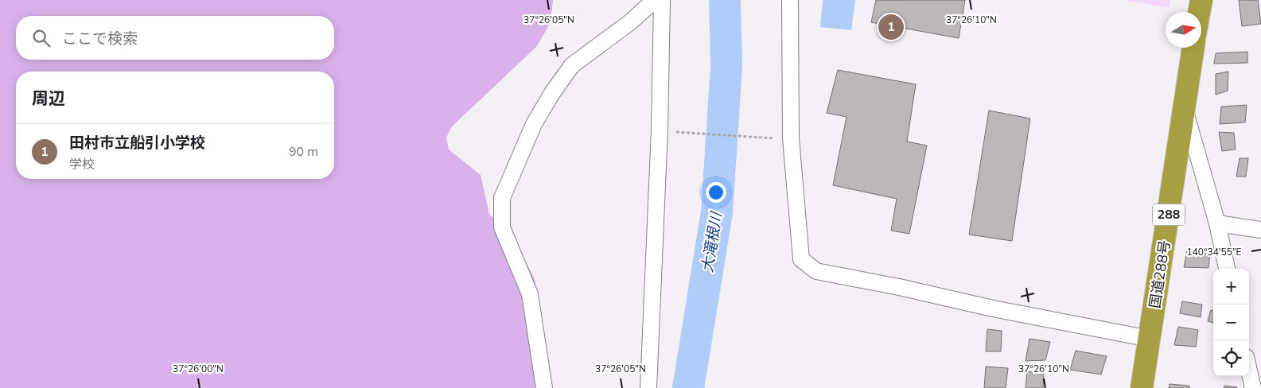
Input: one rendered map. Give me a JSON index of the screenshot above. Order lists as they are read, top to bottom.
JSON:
{
  "streets": {
    "highway": ["288", "国道288号"]
  },
  "water": ["大滝根川"],
  "north": "right",
  "page": {
    "pins": "1",
    "search": "ここで検索",
    "heading": "周辺",
    "list": [
      {
        "mark": "1",
        "name": "田村市立船引小学校",
        "note": "学校",
        "value": "90 m"
      }
    ],
    "map_buttons": ["+", "−"]
  },
  "coordinates": [
    "37°26'05\"N",
    "37°26'10\"N",
    "140°34'55\"E",
    "37°26'00\"N"
  ]
}
